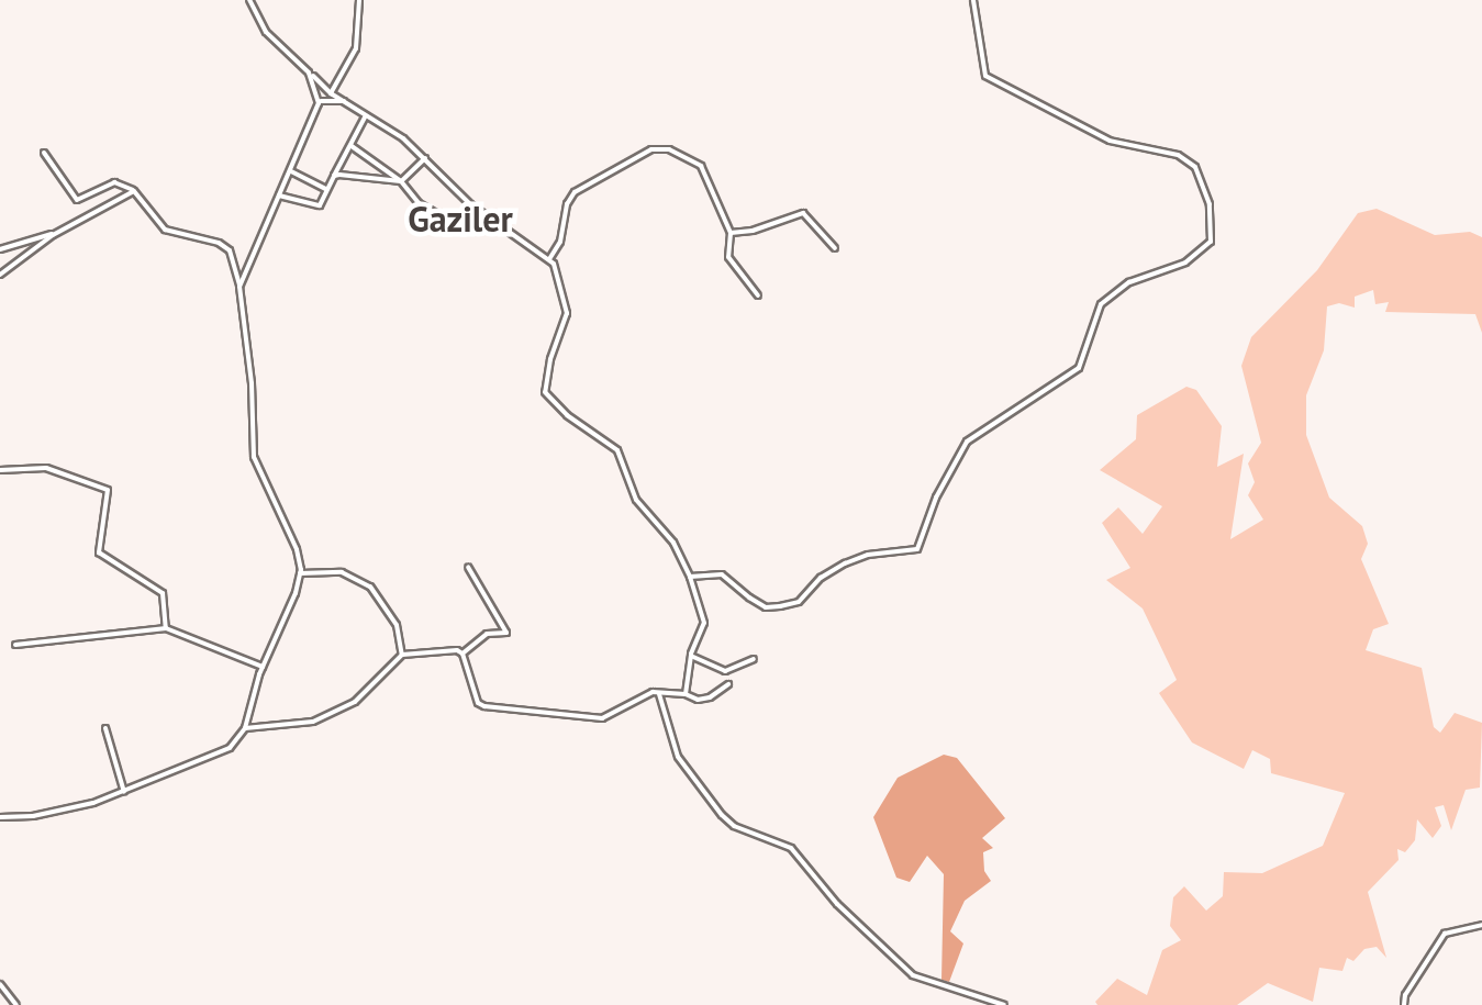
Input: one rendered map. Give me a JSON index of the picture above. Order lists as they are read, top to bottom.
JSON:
{
  "districts": ["Gaziler"]
}
